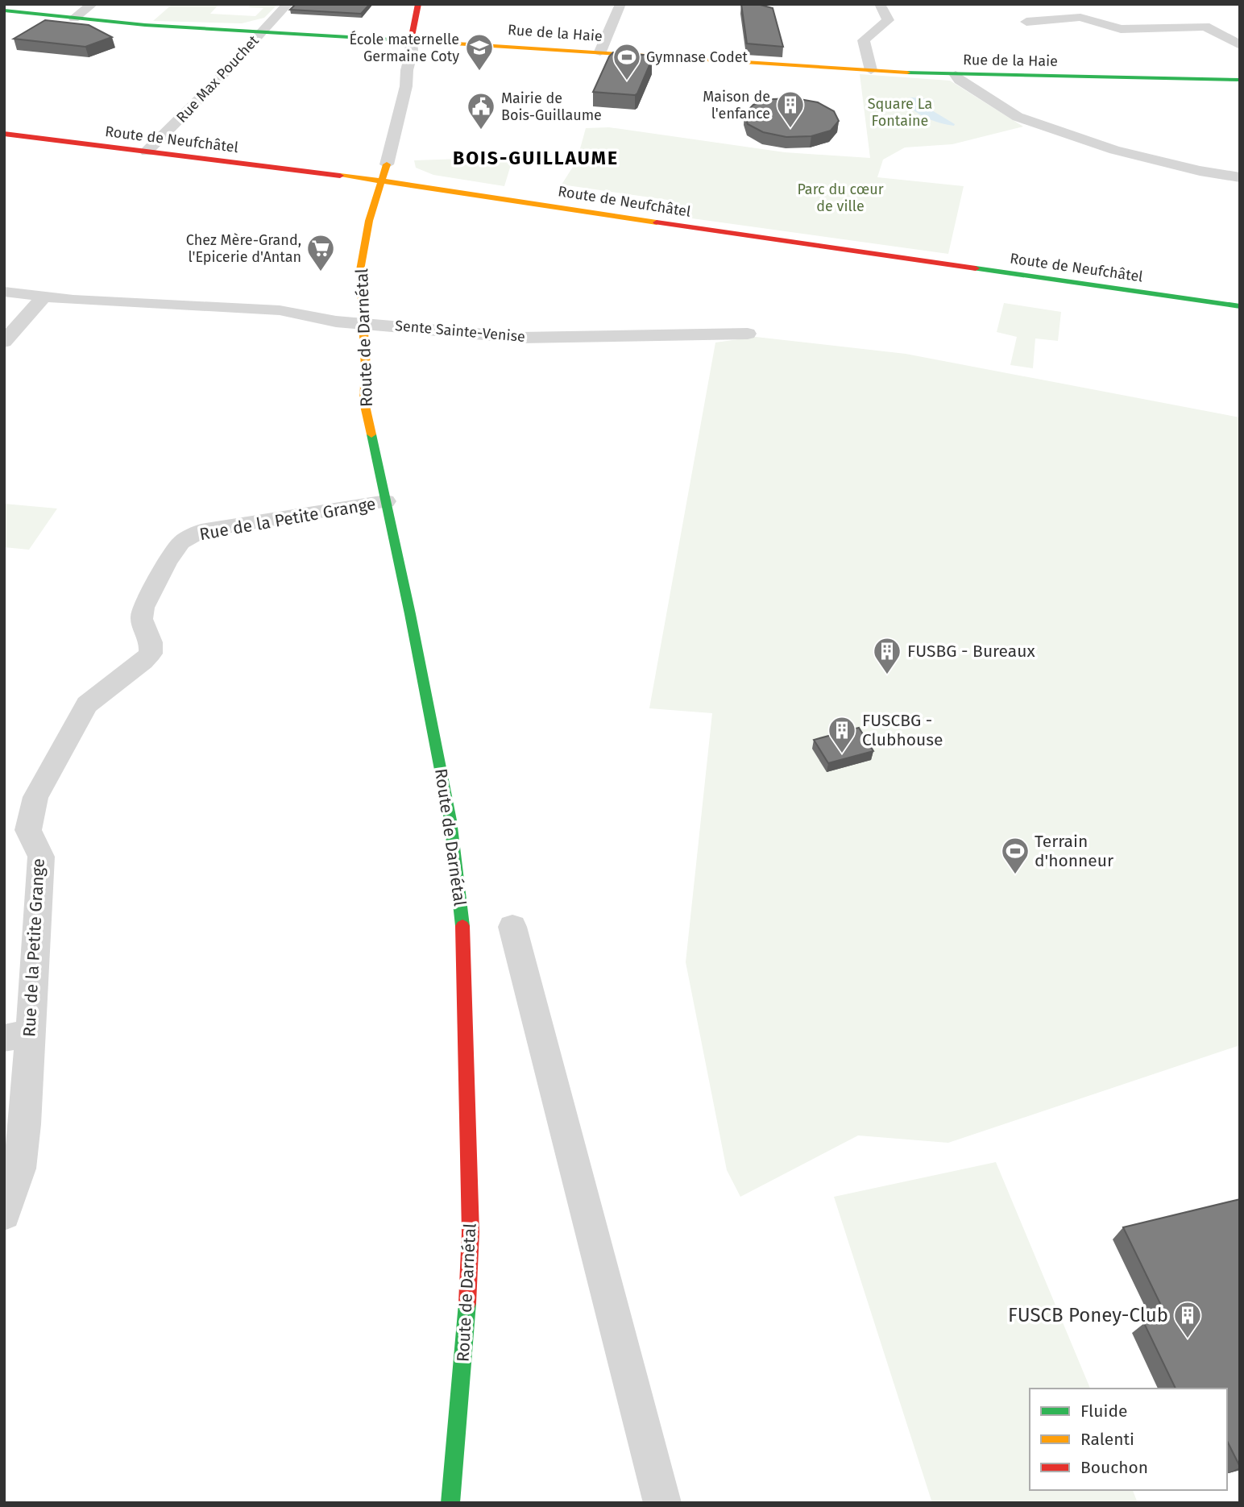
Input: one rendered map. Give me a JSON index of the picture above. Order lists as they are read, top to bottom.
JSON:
{
  "streets": {
    "main road": ["Rue de la Haie", "Route de Neufchâtel", "Route de Darnétal"],
    "street": ["Rue Max Pouchet", "Sente Sainte-Venise", "Rue de la Petite Grange"]
  },
  "crossings": [
    ["Rue de la Haie", "Rue Max Pouchet"],
    ["Rue Max Pouchet", "Route de Neufchâtel"],
    ["Route de Neufchâtel", "Route de Darnétal"],
    ["Sente Sainte-Venise", "Route de Darnétal"],
    ["Route de Darnétal", "Rue de la Petite Grange"]
  ],
  "districts": ["BOIS-GUILLAUME"],
  "parks": ["Square La Fontaine", "Parc du cœur de ville"],
  "places": {
    "school or university": ["École maternelle Germaine Coty"],
    "sports": ["Gymnase Codet", "Terrain d'honneur"],
    "building": [
      "Maison de l'enfance",
      "FUSBG - Bureaux",
      "FUSCBG - Clubhouse",
      "FUSCB Poney-Club"
    ],
    "public building": ["Mairie de Bois-Guillaume"],
    "supermarket": ["Chez Mère-Grand, l'Epicerie d'Antan"]
  },
  "legend": ["Fluide", "Ralenti", "Bouchon"]
}
